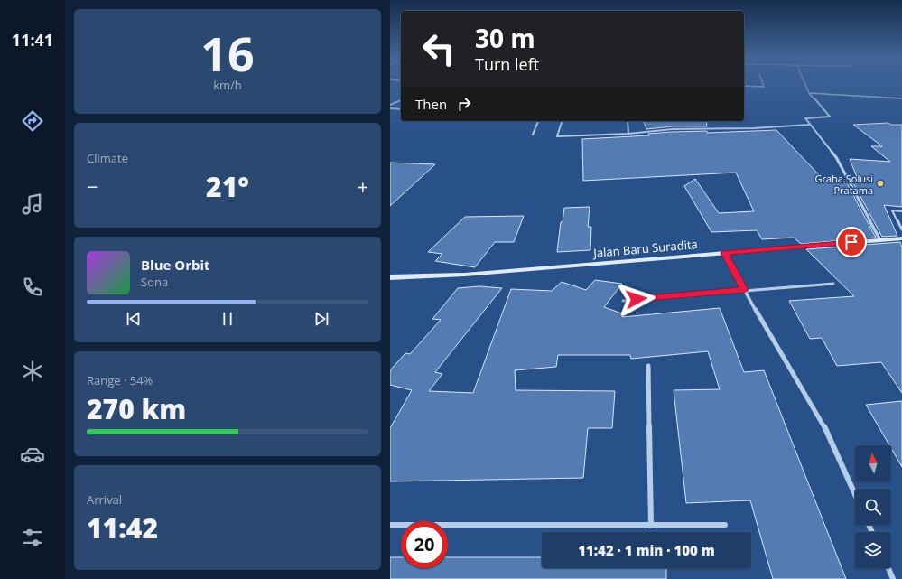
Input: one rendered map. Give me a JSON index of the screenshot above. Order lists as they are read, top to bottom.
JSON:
{
  "streets": {
    "main road": ["Jalan Baru Suradita"]
  },
  "places": ["Graha Solusi Pratama"],
  "north": "top",
  "page": {
    "tabs": "11:41",
    "tile": [
      ["16", "km/h"],
      "Climate",
      ["Range · 54%", "270 km"],
      ["Arrival", "11:42"]
    ],
    "turn": ["30 m", "Turn left"],
    "then": "Then",
    "heat": ["−", "21°", "+"],
    "song": ["Blue Orbit", "Sona"],
    "limit": "20",
    "trip": "11:42 · 1 min · 100 m"
  }
}
